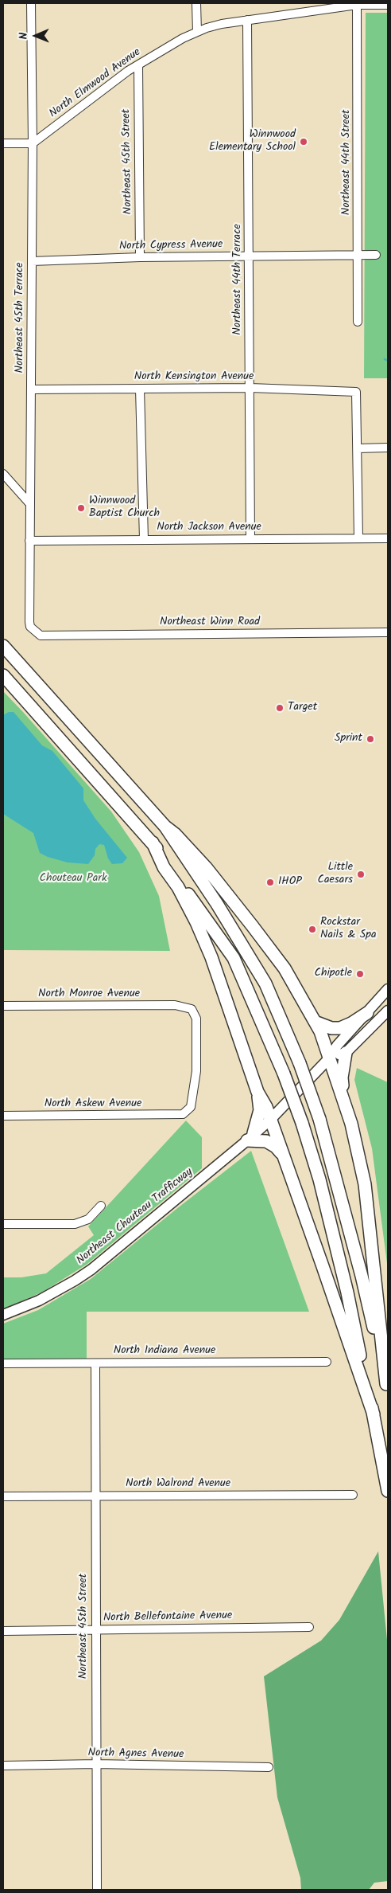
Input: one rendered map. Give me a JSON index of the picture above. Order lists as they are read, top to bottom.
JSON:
{
  "streets": {
    "main road": ["Northeast Chouteau Trafficway"],
    "street": [
      "North Elmwood Avenue",
      "Northeast 45th Street",
      "Northeast 44th Street",
      "North Cypress Avenue",
      "Northeast 44th Terrace",
      "Northeast 45th Terrace",
      "North Kensington Avenue",
      "North Jackson Avenue",
      "Northeast Winn Road",
      "North Monroe Avenue",
      "North Askew Avenue",
      "North Indiana Avenue",
      "North Walrond Avenue",
      "North Bellefontaine Avenue",
      "North Agnes Avenue"
    ]
  },
  "crossings": [
    ["North Elmwood Avenue", "Northeast 45th Street"],
    ["North Elmwood Avenue", "Northeast 44th Street"],
    ["North Elmwood Avenue", "Northeast 44th Terrace"],
    ["North Elmwood Avenue", "Northeast 45th Terrace"],
    ["Northeast 45th Street", "North Cypress Avenue"],
    ["Northeast 45th Street", "North Indiana Avenue"],
    ["Northeast 45th Street", "North Walrond Avenue"],
    ["Northeast 45th Street", "North Bellefontaine Avenue"],
    ["Northeast 45th Street", "North Agnes Avenue"],
    ["Northeast 44th Street", "North Cypress Avenue"],
    ["North Cypress Avenue", "Northeast 44th Terrace"],
    ["North Cypress Avenue", "Northeast 45th Terrace"],
    ["Northeast 44th Terrace", "North Kensington Avenue"],
    ["Northeast 44th Terrace", "North Jackson Avenue"],
    ["Northeast 45th Terrace", "North Kensington Avenue"],
    ["Northeast 45th Terrace", "North Jackson Avenue"],
    ["Northeast 45th Terrace", "Northeast Winn Road"],
    ["North Monroe Avenue", "North Askew Avenue"]
  ],
  "parks": ["Chouteau Park"],
  "places": [
    "Winnwood Elementary School",
    "Winnwood Baptist Church",
    "Target",
    "Sprint",
    "Little Caesars",
    "IHOP",
    "Rockstar Nails & Spa",
    "Chipotle"
  ],
  "north": "left"
}
